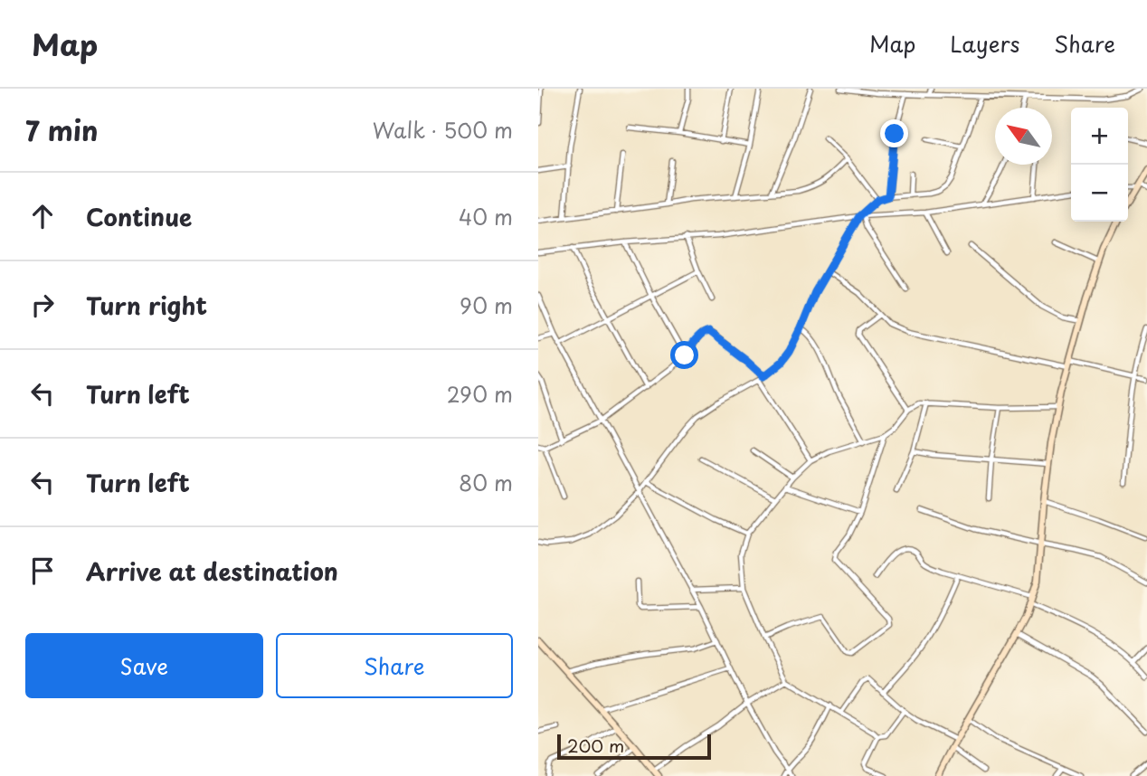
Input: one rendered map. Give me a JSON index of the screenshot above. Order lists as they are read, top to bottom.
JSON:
{
  "scale_bar": "200 m",
  "north": "top left",
  "page": {
    "header": "Map",
    "nav": ["Map", "Layers", "Share"],
    "heading": ["7 min", "Walk · 500 m"],
    "map_buttons": ["+", "−"],
    "list": [
      ["Continue", "40 m"],
      ["Turn right", "90 m"],
      ["Turn left", "290 m"],
      ["Turn left", "80 m"],
      "Arrive at destination"
    ],
    "buttons": ["Save", "Share"],
    "scale": "200 m"
  }
}
